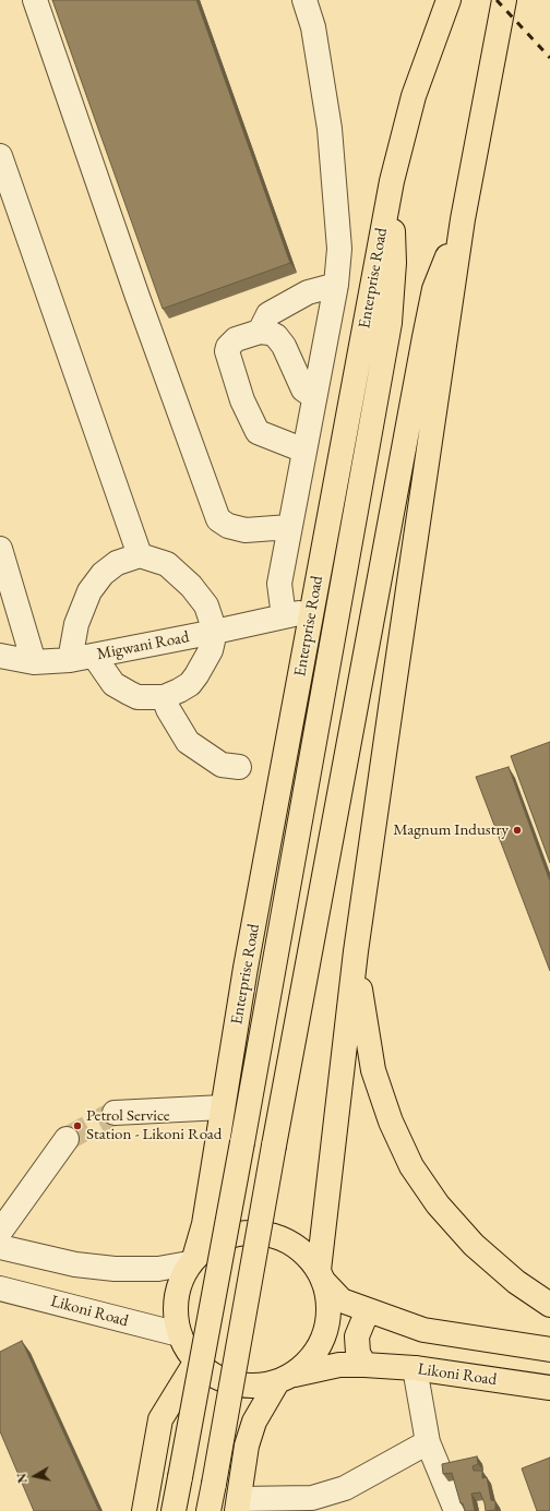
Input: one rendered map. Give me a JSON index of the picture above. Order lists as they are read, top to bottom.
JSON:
{
  "streets": {
    "main road": ["Enterprise Road", "Likoni Road"],
    "street": ["Migwani Road"]
  },
  "crossings": [
    ["Enterprise Road", "Migwani Road"],
    ["Enterprise Road", "Likoni Road"]
  ],
  "places": ["Magnum Industry", "Petrol Service Station - Likoni Road"],
  "north": "left"
}
